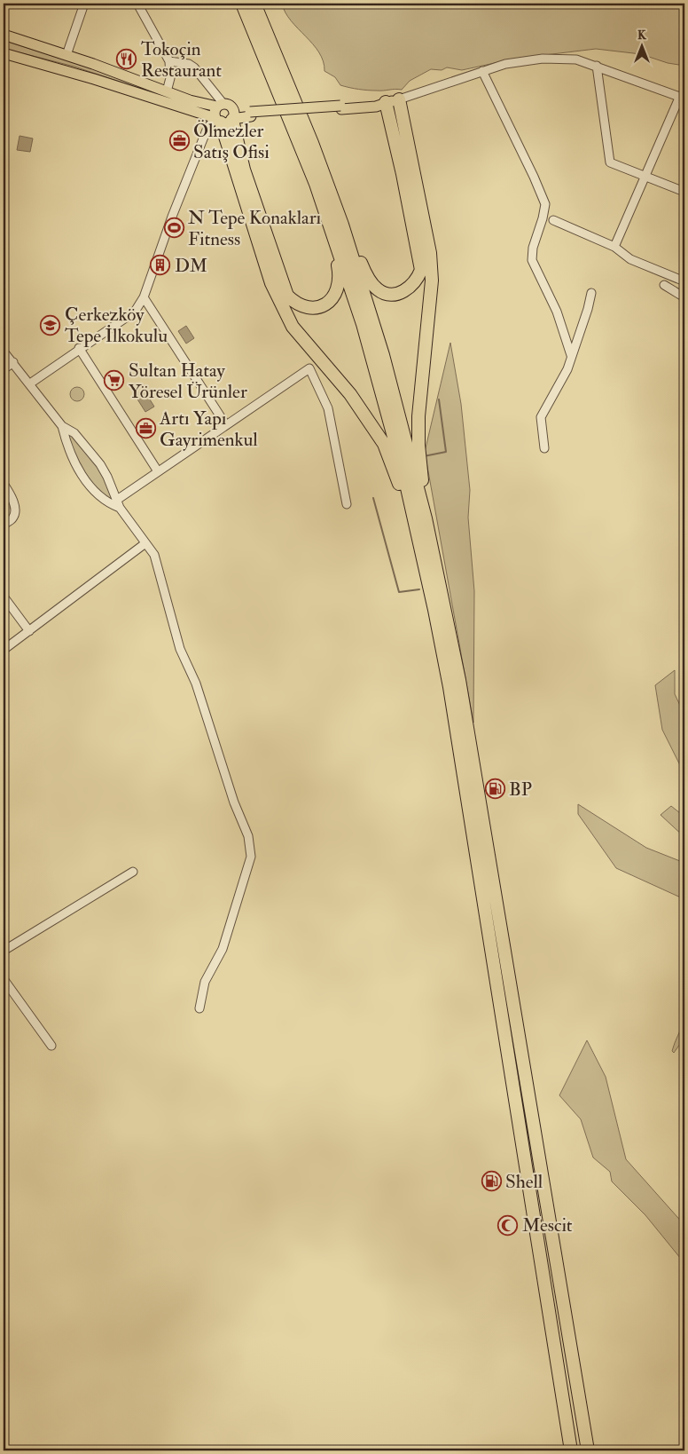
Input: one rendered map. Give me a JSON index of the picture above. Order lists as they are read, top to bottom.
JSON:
{
  "places": {
    "restaurant": ["Tokoçin Restaurant"],
    "office": ["Ölmezler Satış Ofisi", "Artı Yapı Gayrimenkul"],
    "sports": ["N Tepe Konakları Fitness"],
    "building": ["DM"],
    "school or university": ["Çerkezköy Tepe İlkokulu"],
    "supermarket": ["Sultan Hatay Yöresel Ürünler"],
    "fuel station": ["BP", "Shell"],
    "mosque": ["Mescit"]
  },
  "north": "top"
}
